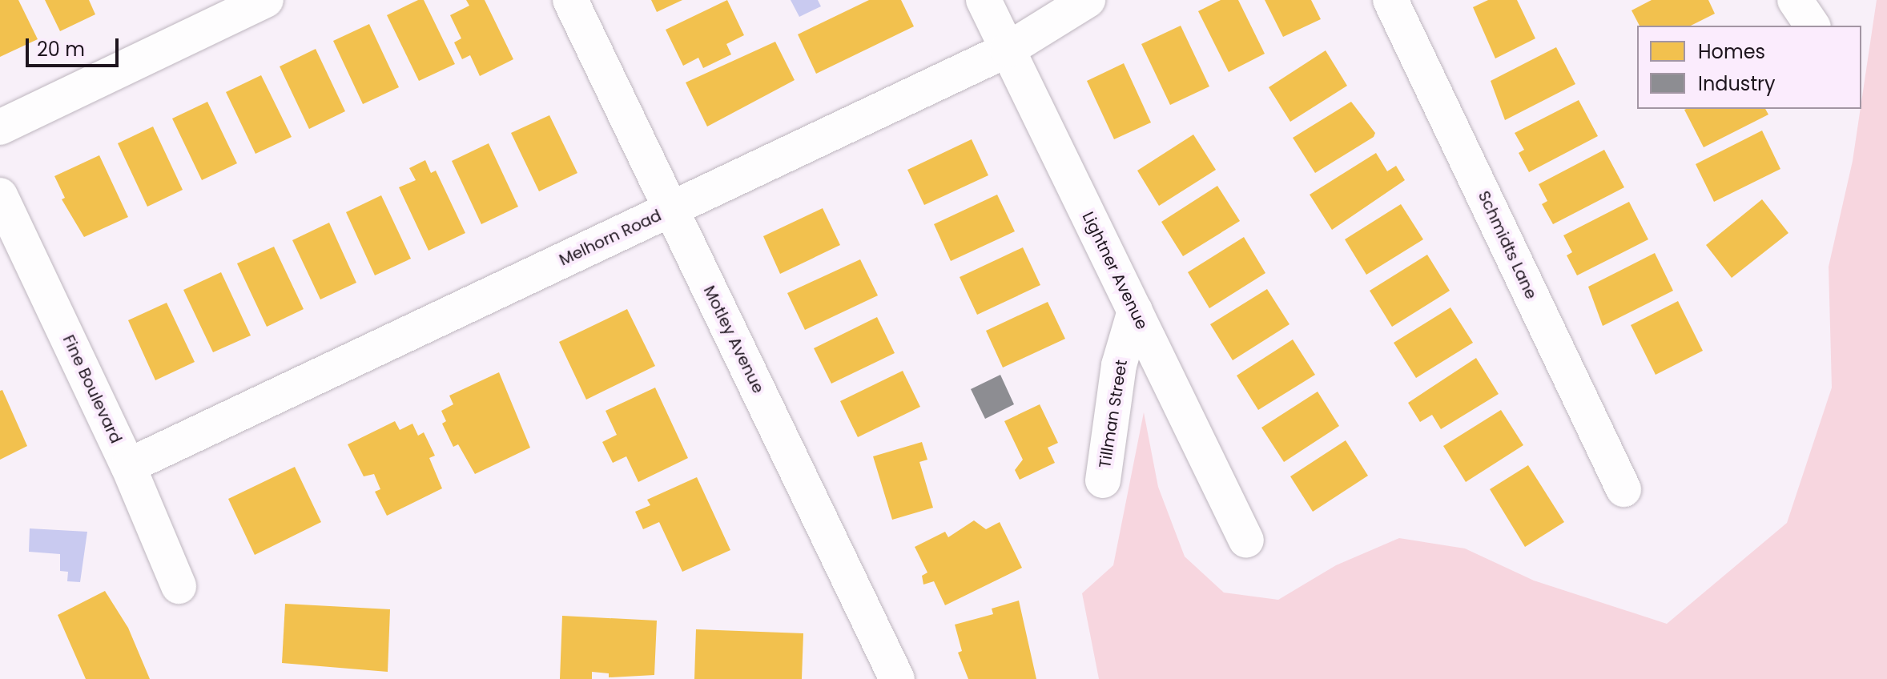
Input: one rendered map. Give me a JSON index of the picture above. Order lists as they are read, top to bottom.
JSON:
{
  "streets": {
    "street": [
      "Melhorn Road",
      "Schmidts Lane",
      "Lightner Avenue",
      "Motley Avenue",
      "Fine Boulevard",
      "Tillman Street"
    ]
  },
  "crossings": [
    ["Melhorn Road", "Lightner Avenue"],
    ["Melhorn Road", "Motley Avenue"],
    ["Melhorn Road", "Fine Boulevard"],
    ["Lightner Avenue", "Tillman Street"]
  ],
  "legend": ["Homes", "Industry"],
  "scale_bar": "20 m"
}
